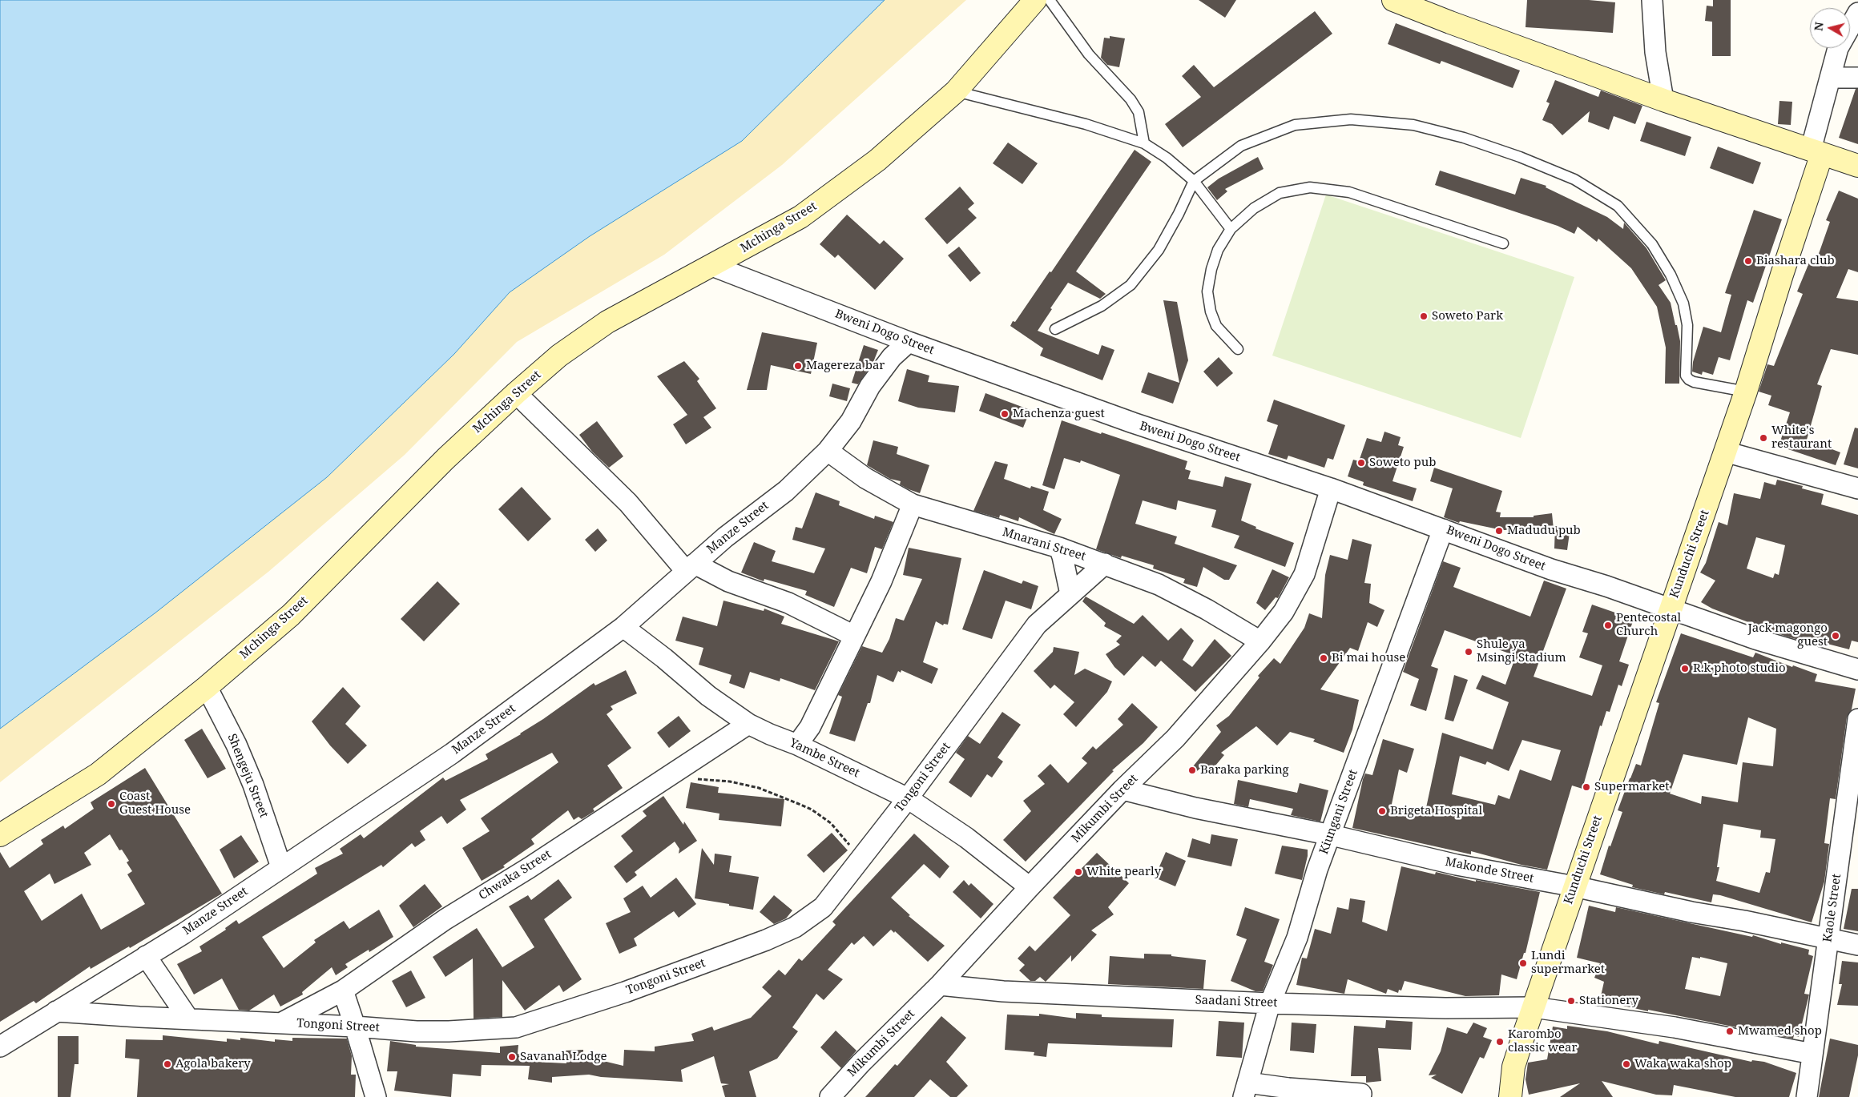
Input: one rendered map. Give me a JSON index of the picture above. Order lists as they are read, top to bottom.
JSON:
{
  "streets": {
    "main road": ["Mchinga Street", "Kunduchi Street"],
    "street": [
      "Bweni Dogo Street",
      "Manze Street",
      "Mnarani Street",
      "Yambe Street",
      "Shengeju Street",
      "Tongoni Street",
      "Mikumbi Street",
      "Kiungani Street",
      "Makonde Street",
      "Chwaka Street",
      "Kaole Street",
      "Saadani Street"
    ]
  },
  "crossings": [
    ["Mchinga Street", "Bweni Dogo Street"],
    ["Mchinga Street", "Shengeju Street"],
    ["Bweni Dogo Street", "Manze Street"],
    ["Bweni Dogo Street", "Kunduchi Street"],
    ["Bweni Dogo Street", "Mikumbi Street"],
    ["Bweni Dogo Street", "Kiungani Street"],
    ["Manze Street", "Mnarani Street"],
    ["Manze Street", "Yambe Street"],
    ["Manze Street", "Shengeju Street"],
    ["Manze Street", "Tongoni Street"],
    ["Mnarani Street", "Tongoni Street"],
    ["Mnarani Street", "Mikumbi Street"],
    ["Kunduchi Street", "Makonde Street"],
    ["Kunduchi Street", "Saadani Street"],
    ["Yambe Street", "Tongoni Street"],
    ["Yambe Street", "Mikumbi Street"],
    ["Yambe Street", "Chwaka Street"],
    ["Tongoni Street", "Chwaka Street"],
    ["Mikumbi Street", "Makonde Street"],
    ["Mikumbi Street", "Saadani Street"],
    ["Kiungani Street", "Makonde Street"],
    ["Kiungani Street", "Saadani Street"],
    ["Makonde Street", "Kaole Street"],
    ["Kaole Street", "Saadani Street"]
  ],
  "places": [
    "Biashara club",
    "Soweto Park",
    "Magereza bar",
    "Machenza guest",
    "White's restaurant",
    "Soweto pub",
    "Madudu pub",
    "Pentecostal Church",
    "Jack magongo guest",
    "Shule ya Msingi Stadium",
    "Bi mai house",
    "R.k photo studio",
    "Baraka parking",
    "Supermarket",
    "Coast Guest House",
    "Brigeta Hospital",
    "White pearly",
    "Lundi supermarket",
    "Stationery",
    "Mwamed shop",
    "Karombo classic wear",
    "Savanah Lodge",
    "Agola bakery",
    "Waka waka shop"
  ],
  "north": "left"
}
